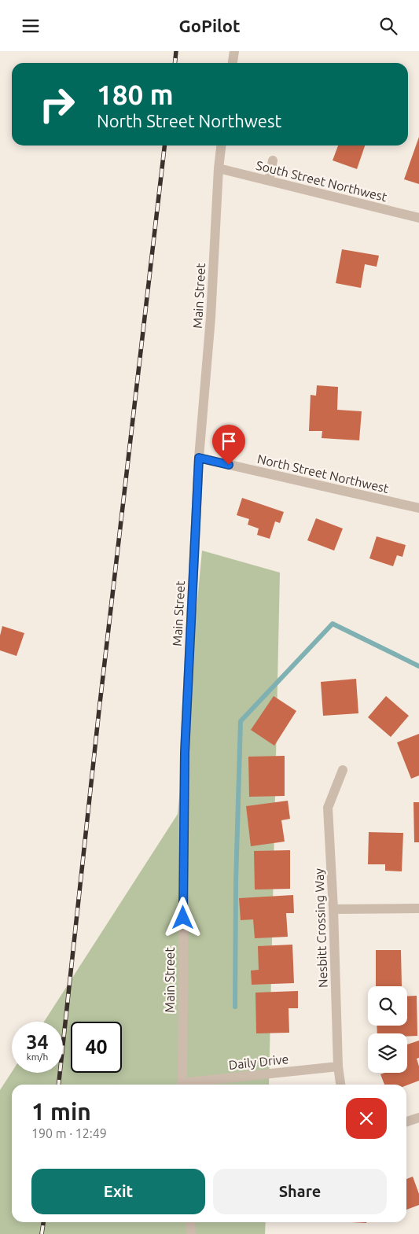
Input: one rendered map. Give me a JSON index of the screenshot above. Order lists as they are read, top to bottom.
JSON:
{
  "streets": {
    "street": [
      "South Street Northwest",
      "Main Street",
      "North Street Northwest",
      "Nesbitt Crossing Way",
      "Daily Drive"
    ]
  },
  "crossings": [
    ["South Street Northwest", "Main Street"],
    ["Main Street", "North Street Northwest"],
    ["Nesbitt Crossing Way", "Daily Drive"]
  ],
  "page": {
    "header": "GoPilot",
    "turn": ["180 m", "North Street Northwest"],
    "speed": "34 km/h",
    "limit": "40",
    "heading": ["1 min", "190 m · 12:49"],
    "buttons": ["Exit", "Share"]
  }
}
